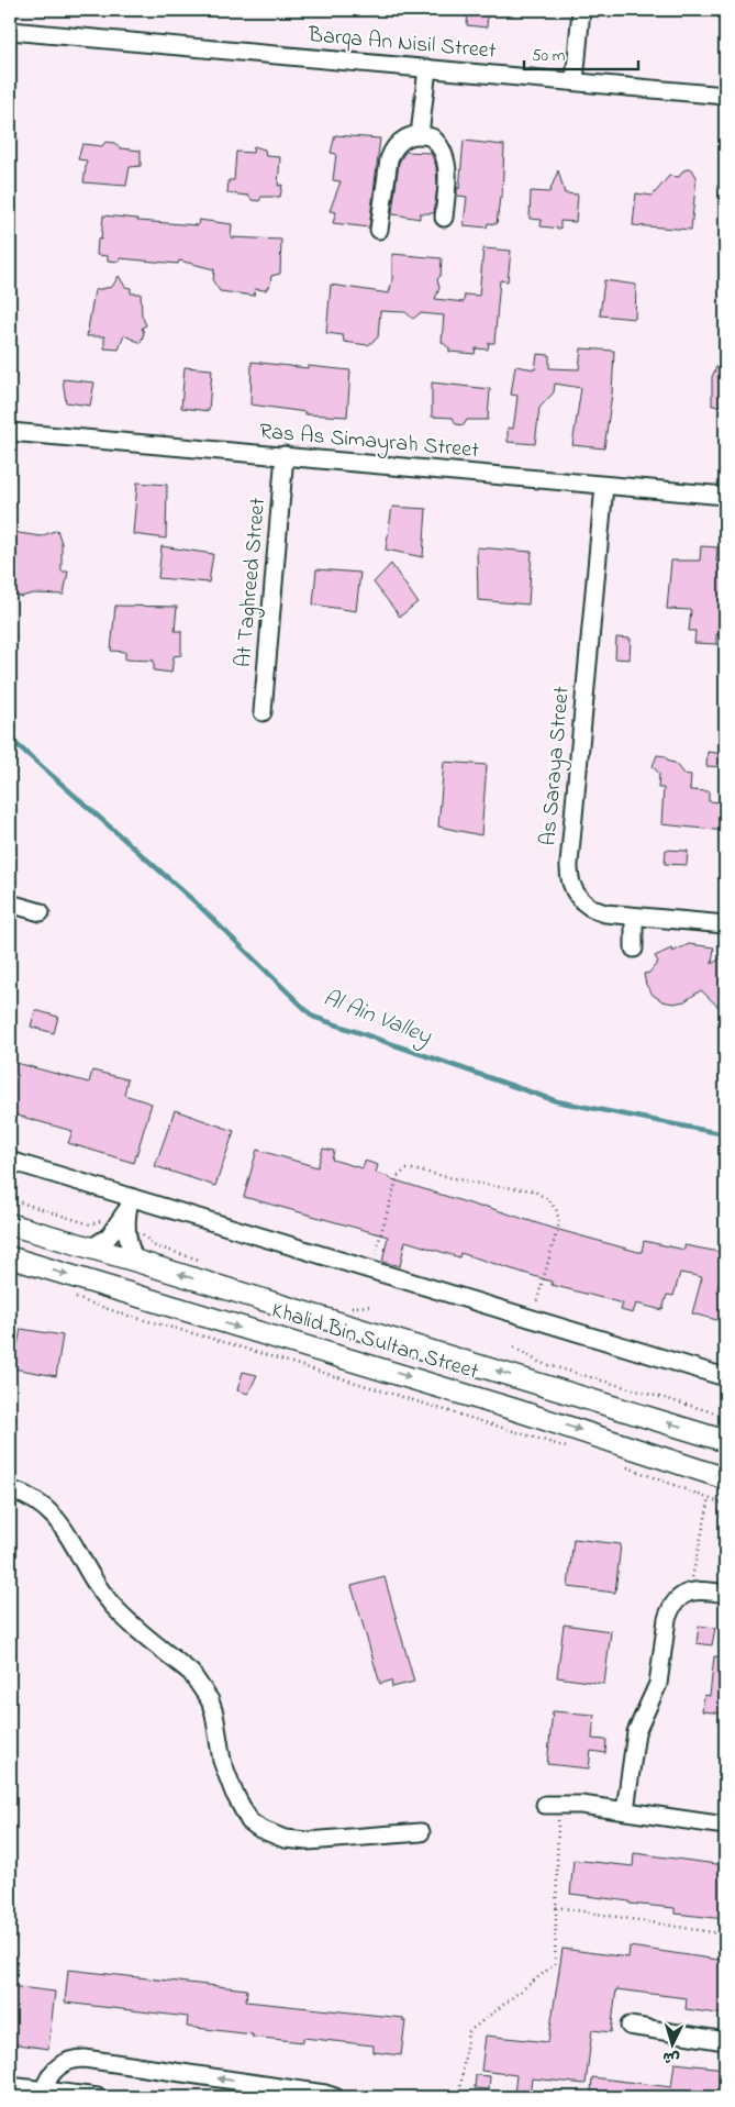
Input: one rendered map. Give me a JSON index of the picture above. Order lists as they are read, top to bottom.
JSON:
{
  "streets": {
    "main road": ["Khalid Bin Sultan Street"],
    "street": [
      "Barqa An Nisil Street",
      "Ras As Simayrah Street",
      "At Taghreed Street",
      "As Saraya Street"
    ]
  },
  "crossings": [
    ["Ras As Simayrah Street", "At Taghreed Street"],
    ["Ras As Simayrah Street", "As Saraya Street"]
  ],
  "water": ["Al Ain Valley"],
  "scale_bar": "50 m",
  "north": "bottom"
}
